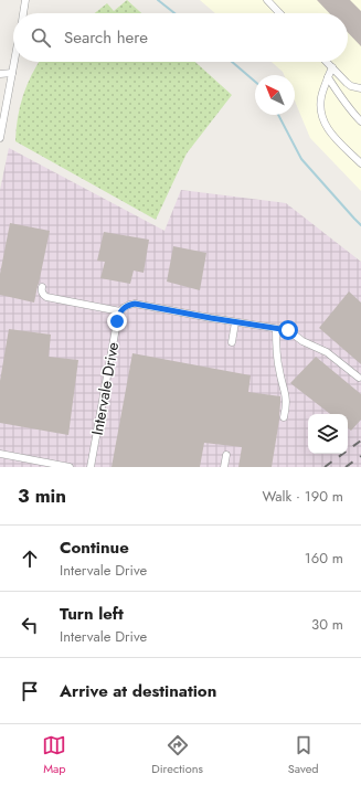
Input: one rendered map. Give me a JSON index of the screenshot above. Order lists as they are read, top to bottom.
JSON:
{
  "streets": {
    "street": ["Intervale Drive"]
  },
  "north": "top left",
  "page": {
    "search": "Search here",
    "heading": ["3 min", "Walk · 190 m"],
    "list": [
      ["Continue", "Intervale Drive", "160 m"],
      ["Turn left", "Intervale Drive", "30 m"],
      "Arrive at destination"
    ],
    "nav": ["Map", "Directions", "Saved"]
  }
}
